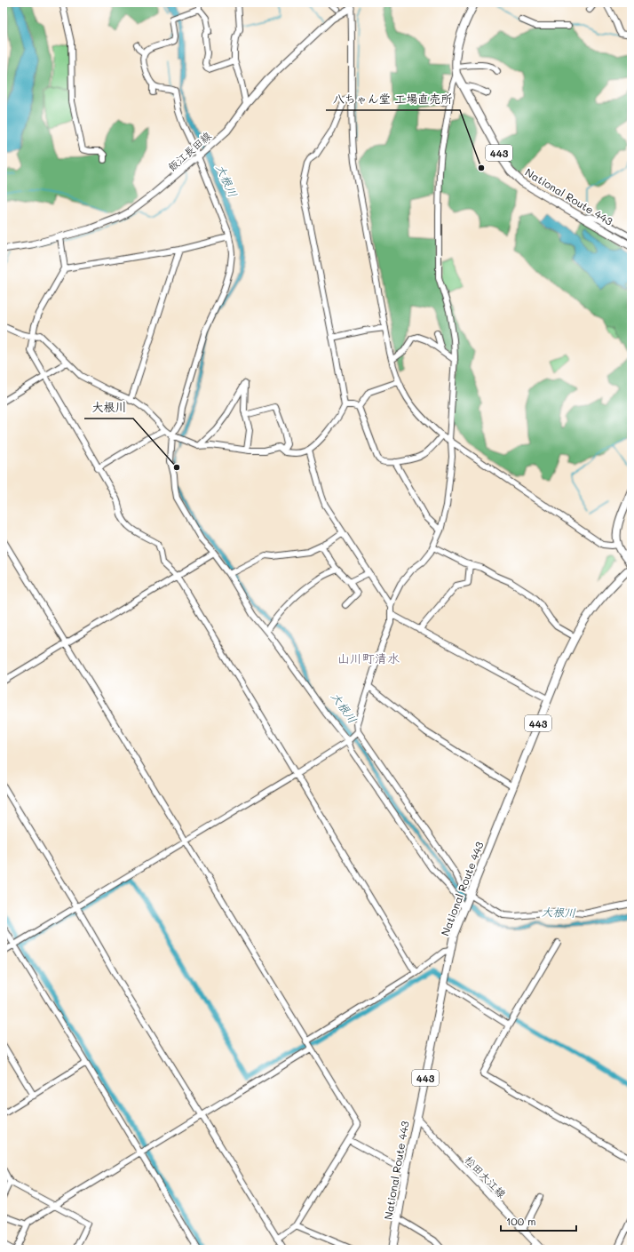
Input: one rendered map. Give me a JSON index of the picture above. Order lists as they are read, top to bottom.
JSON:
{
  "streets": {
    "highway": ["443", "National Route 443"],
    "main road": ["飯江長田線", "松田大江線"]
  },
  "crossings": [
    ["National Route 443", "松田大江線"]
  ],
  "districts": ["山川町清水"],
  "water": ["大根川"],
  "places": ["八ちゃん堂 工場直売所", "大根川"],
  "scale_bar": "100 m"
}
